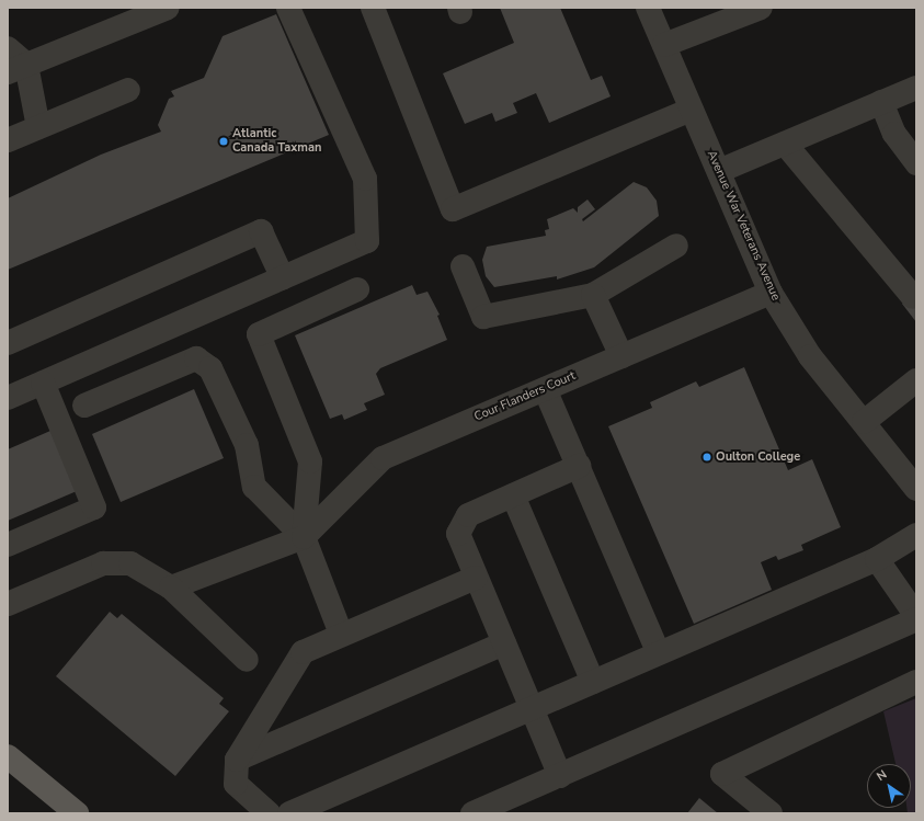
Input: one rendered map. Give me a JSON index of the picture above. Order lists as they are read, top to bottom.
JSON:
{
  "streets": {
    "street": ["Avenue War Veterans Avenue", "Cour Flanders Court"]
  },
  "crossings": [
    ["Avenue War Veterans Avenue", "Cour Flanders Court"]
  ],
  "places": ["Atlantic Canada Taxman", "Oulton College"],
  "north": "top left"
}
